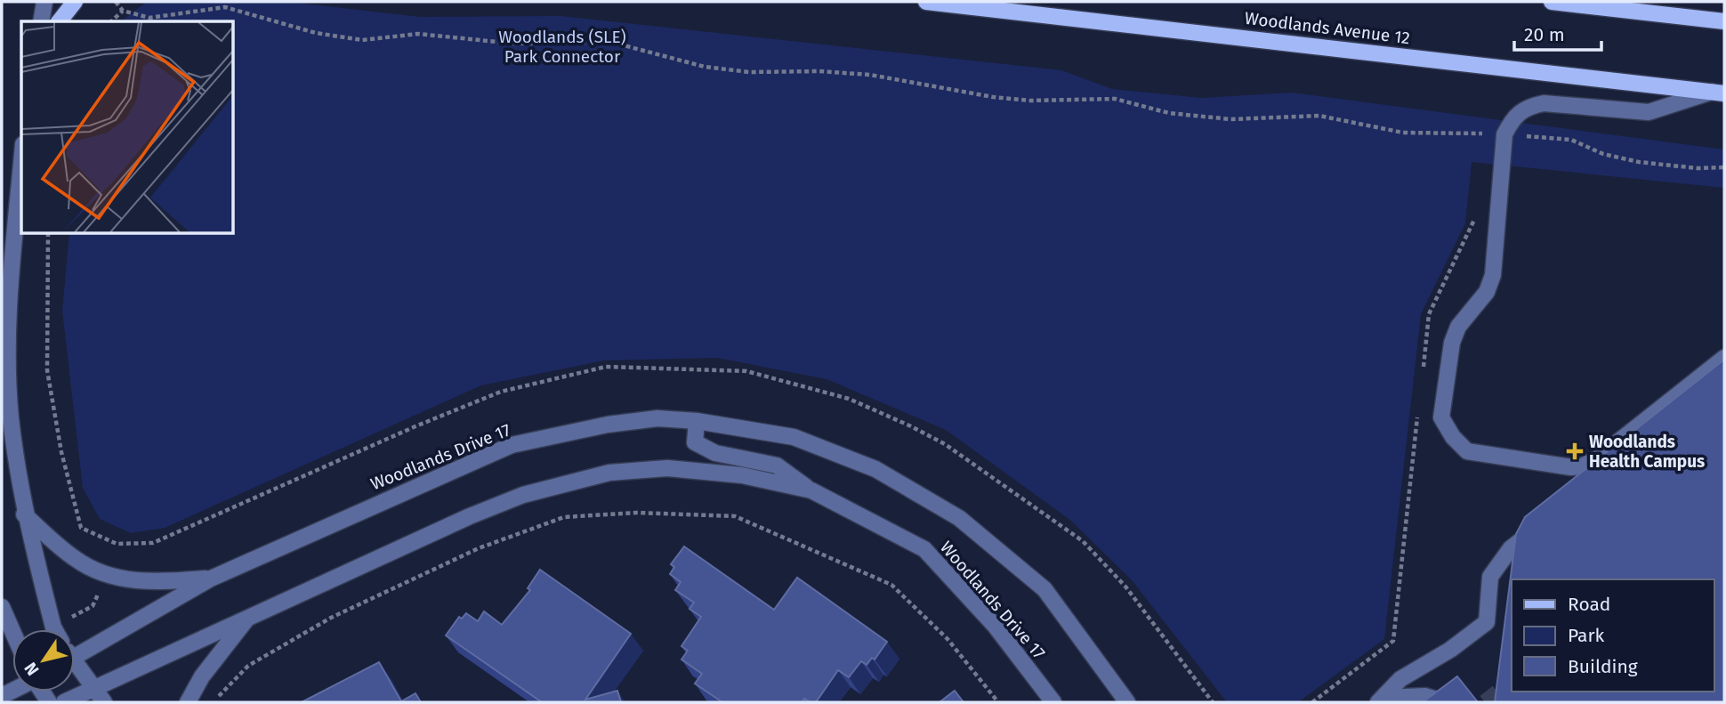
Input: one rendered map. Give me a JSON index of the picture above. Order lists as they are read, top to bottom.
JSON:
{
  "streets": {
    "main road": ["Woodlands Avenue 12"],
    "street": ["Woodlands Drive 17"]
  },
  "parks": ["Woodlands (SLE) Park Connector"],
  "places": {
    "health": ["Woodlands Health Campus"]
  },
  "legend": ["Road", "Park", "Building"],
  "scale_bar": "20 m",
  "north": "bottom left"
}
